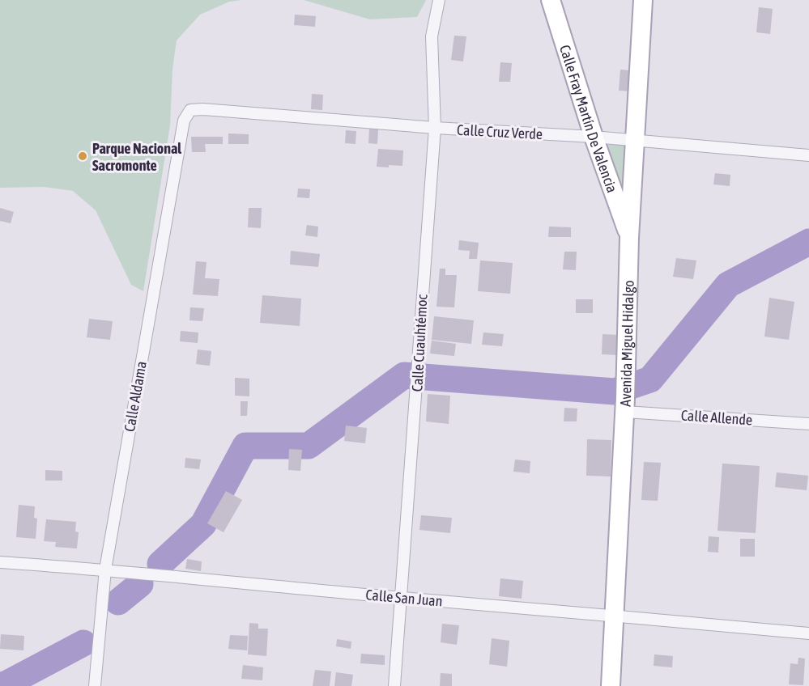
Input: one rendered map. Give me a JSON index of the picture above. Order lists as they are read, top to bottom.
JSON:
{
  "streets": {
    "main road": ["Calle Fray Martín De Valencia", "Avenida Miguel Hidalgo"],
    "street": [
      "Calle Cruz Verde",
      "Calle Cuauhtémoc",
      "Calle Aldama",
      "Calle Allende",
      "Calle San Juan"
    ]
  },
  "crossings": [
    ["Calle Fray Martín De Valencia", "Calle Cruz Verde"],
    ["Calle Fray Martín De Valencia", "Avenida Miguel Hidalgo"],
    ["Calle Cruz Verde", "Calle Cuauhtémoc"],
    ["Calle Cruz Verde", "Avenida Miguel Hidalgo"],
    ["Calle Cruz Verde", "Calle Aldama"],
    ["Calle Cuauhtémoc", "Calle San Juan"],
    ["Avenida Miguel Hidalgo", "Calle Allende"],
    ["Avenida Miguel Hidalgo", "Calle San Juan"],
    ["Calle Aldama", "Calle San Juan"]
  ],
  "places": ["Parque Nacional Sacromonte"]
}
